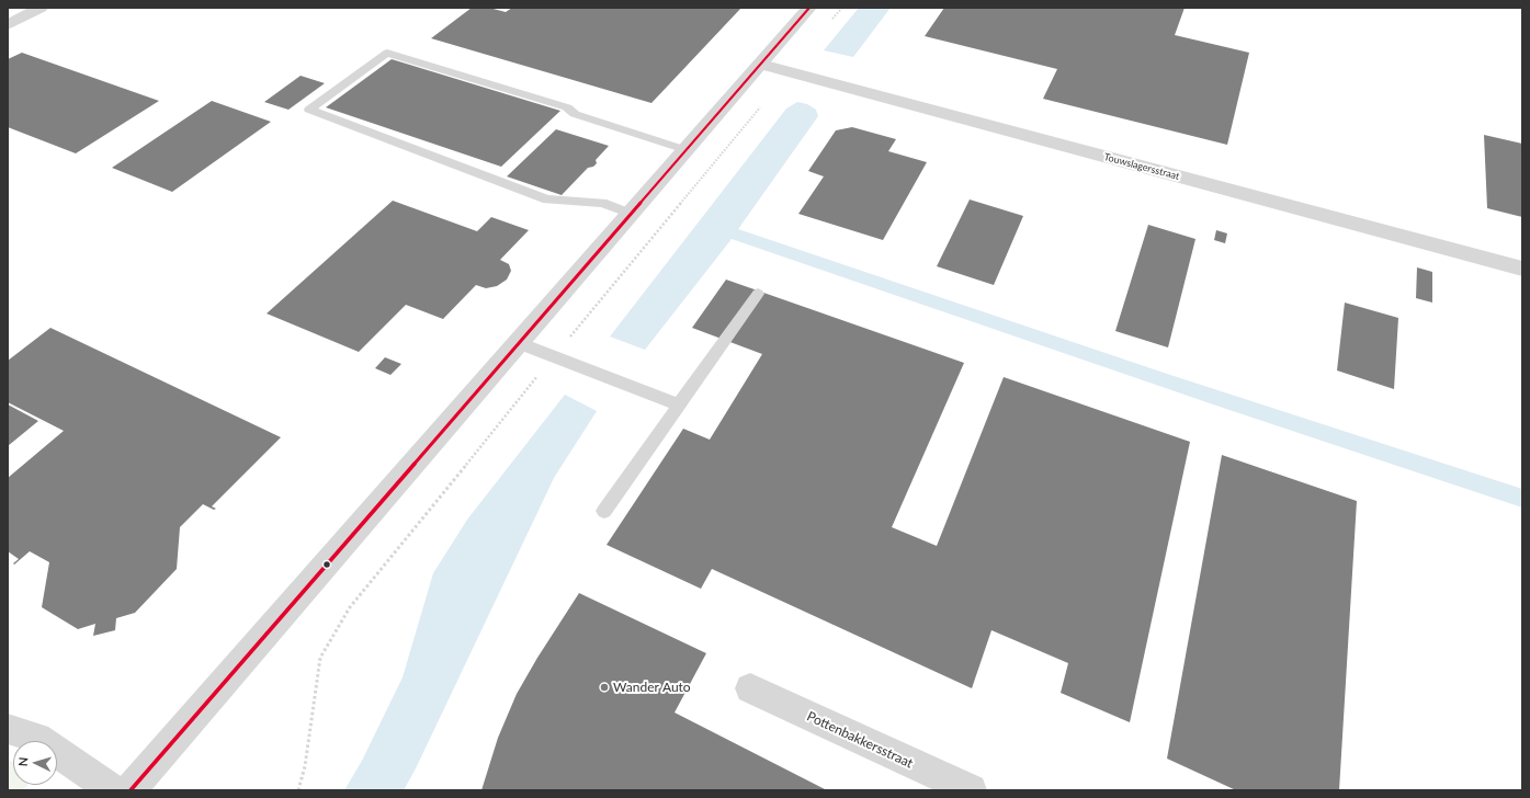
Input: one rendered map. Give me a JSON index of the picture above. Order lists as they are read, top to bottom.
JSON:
{
  "streets": {
    "street": ["Touwslagersstraat", "Pottenbakkersstraat"]
  },
  "places": ["Wander Auto"],
  "north": "left"
}
